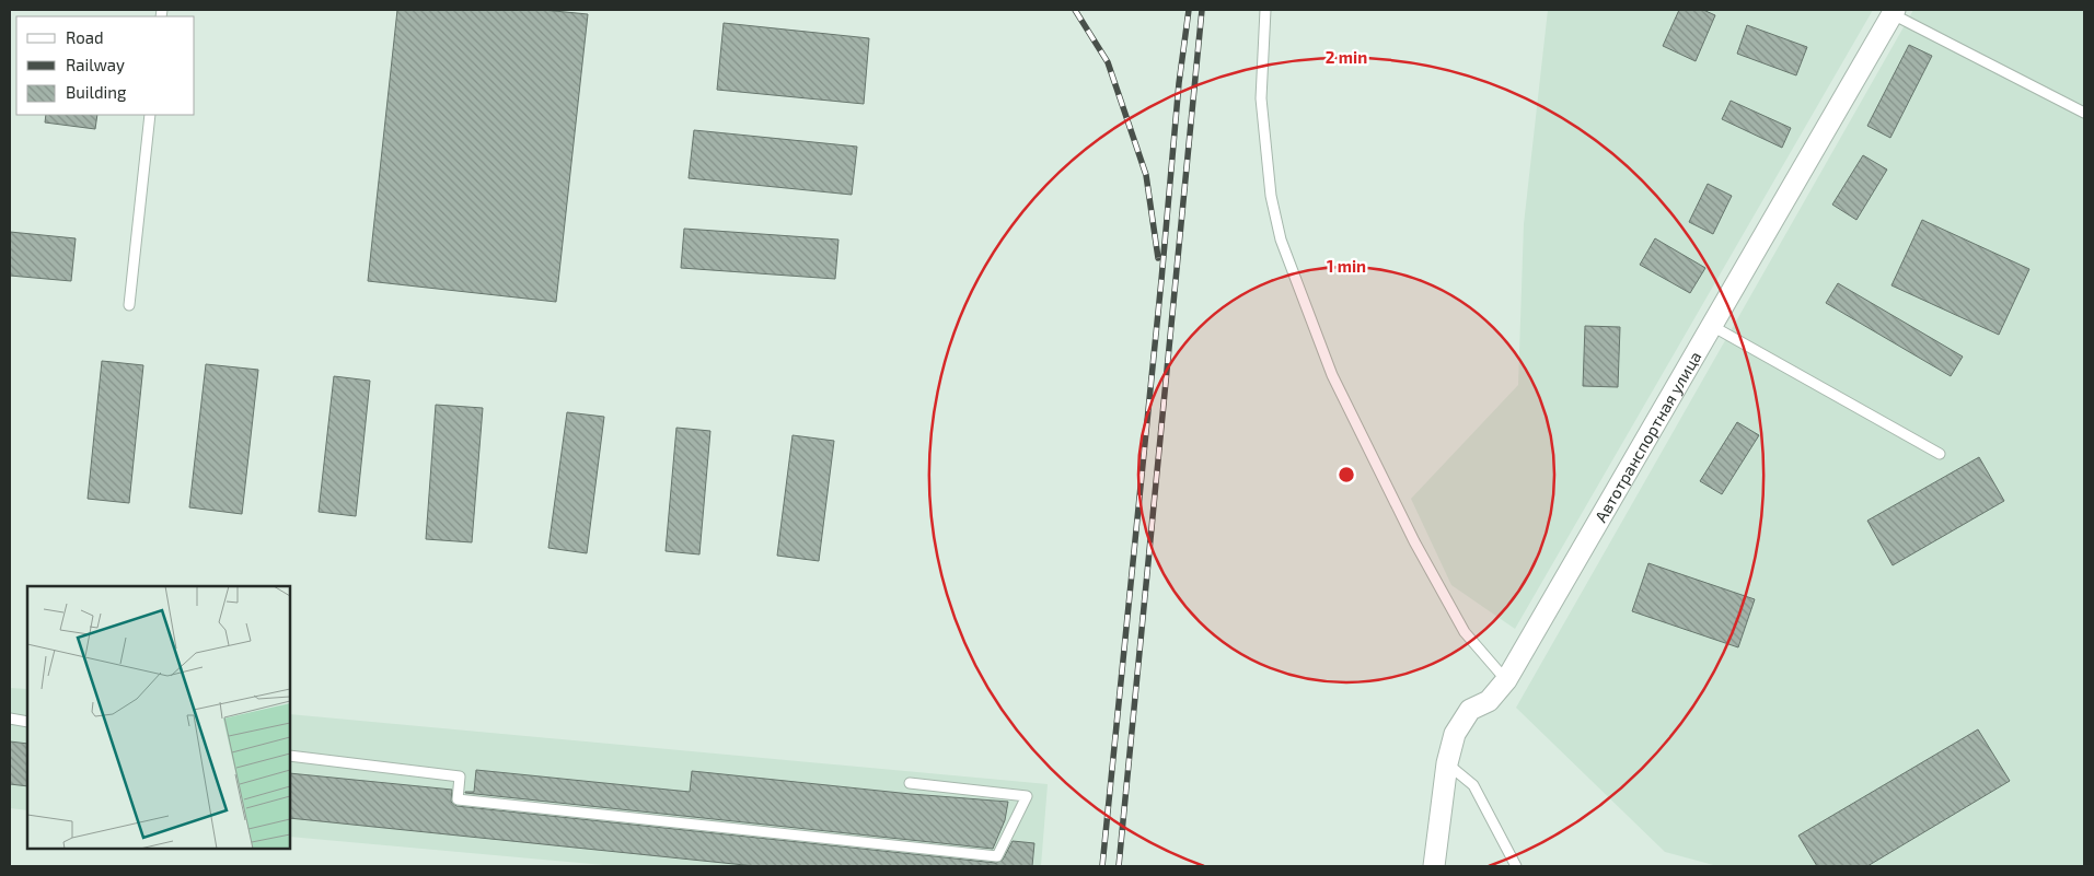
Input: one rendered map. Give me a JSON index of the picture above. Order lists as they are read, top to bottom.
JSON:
{
  "streets": {
    "street": ["Автотранспортная улица"]
  },
  "legend": ["Road", "Railway", "Building"],
  "rings": ["2 min", "1 min"]
}
